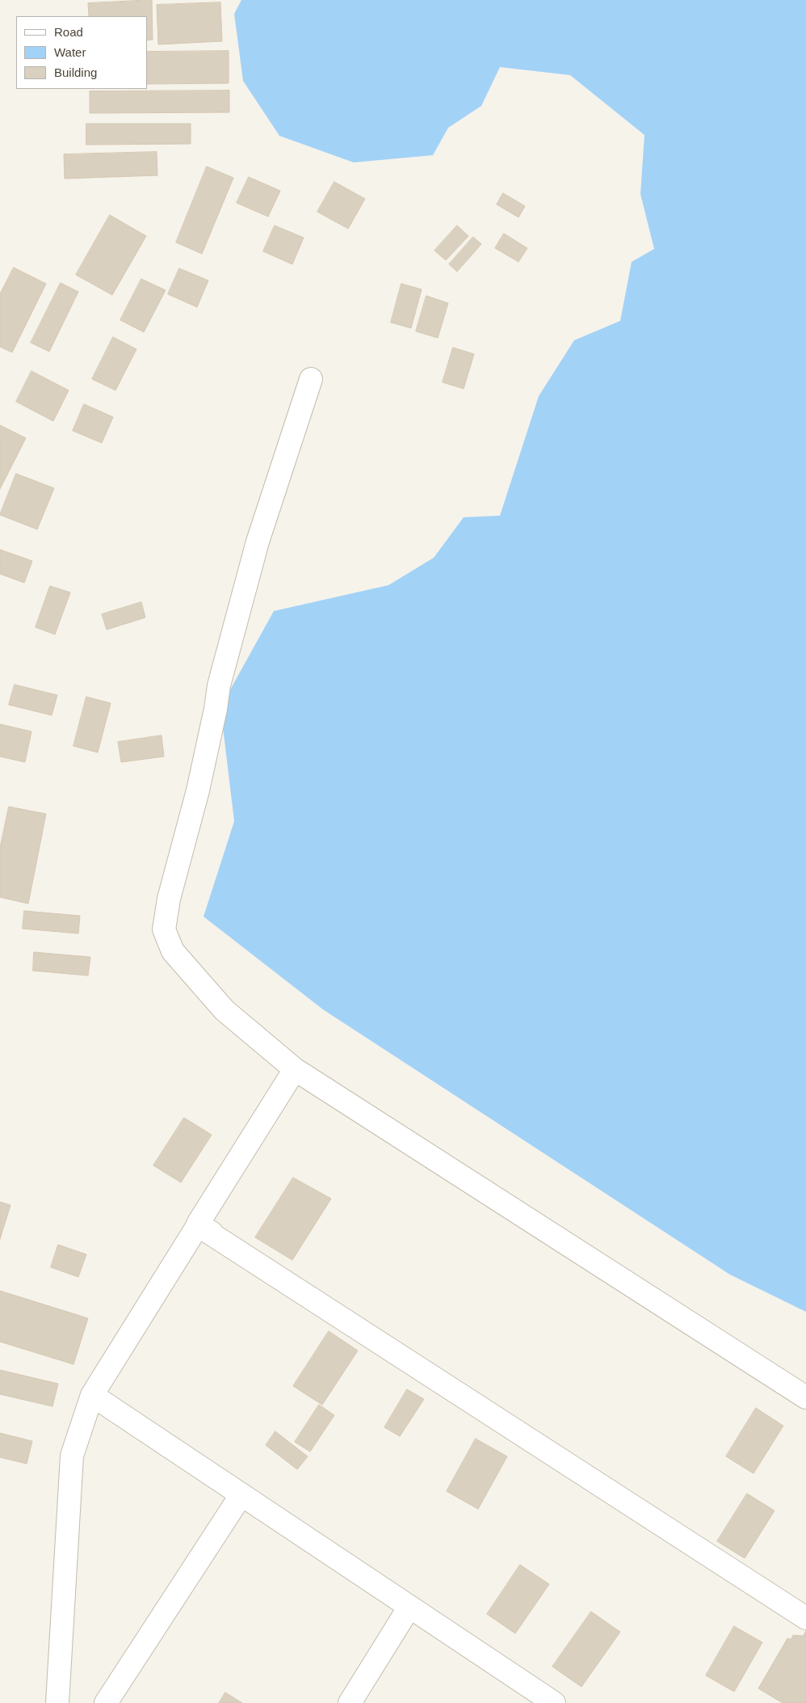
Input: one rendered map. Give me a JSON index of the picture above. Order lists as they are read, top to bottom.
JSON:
{
  "legend": ["Road", "Water", "Building"]
}
